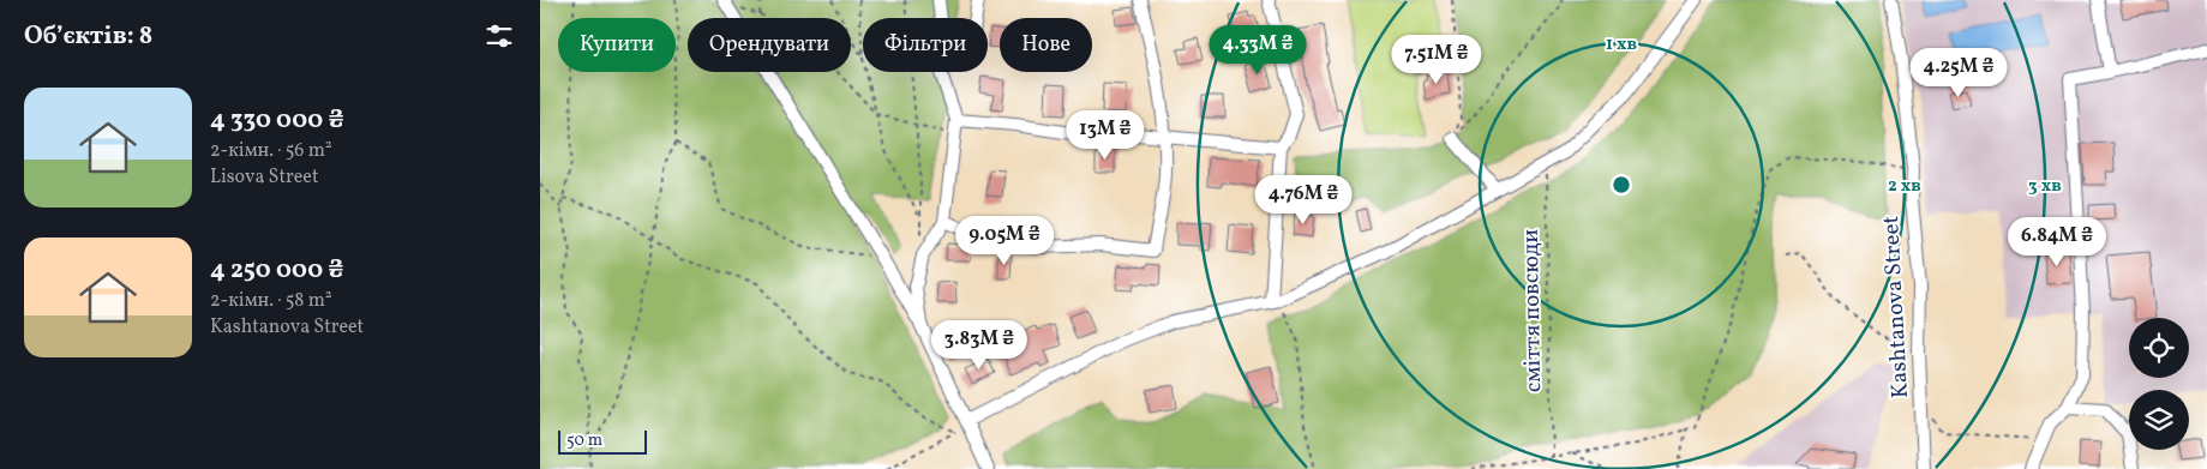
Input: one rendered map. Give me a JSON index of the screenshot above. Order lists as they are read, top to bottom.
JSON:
{
  "streets": {
    "street": ["Kashtanova Street"],
    "path": ["сміття повсюди"]
  },
  "scale_bar": "50 m",
  "page": {
    "heading": "Об’єктів: 8",
    "chip": [
      "Купити",
      "Орендувати",
      "Фільтри",
      "Нове"
    ],
    "price": [
      "4.33M ₴",
      "7.51M ₴",
      "4.25M ₴",
      "13M ₴",
      "4.76M ₴",
      "9.05M ₴",
      "6.84M ₴",
      "3.83M ₴"
    ],
    "list": [
      {
        "name": "4 330 000 ₴",
        "note": "2-кімн. · 56 m² · Lisova Street"
      },
      {
        "name": "4 250 000 ₴",
        "note": "2-кімн. · 58 m² · Kashtanova Street"
      }
    ],
    "scale": "50 m"
  },
  "rings": ["1 хв", "2 хв", "3 хв"]
}
